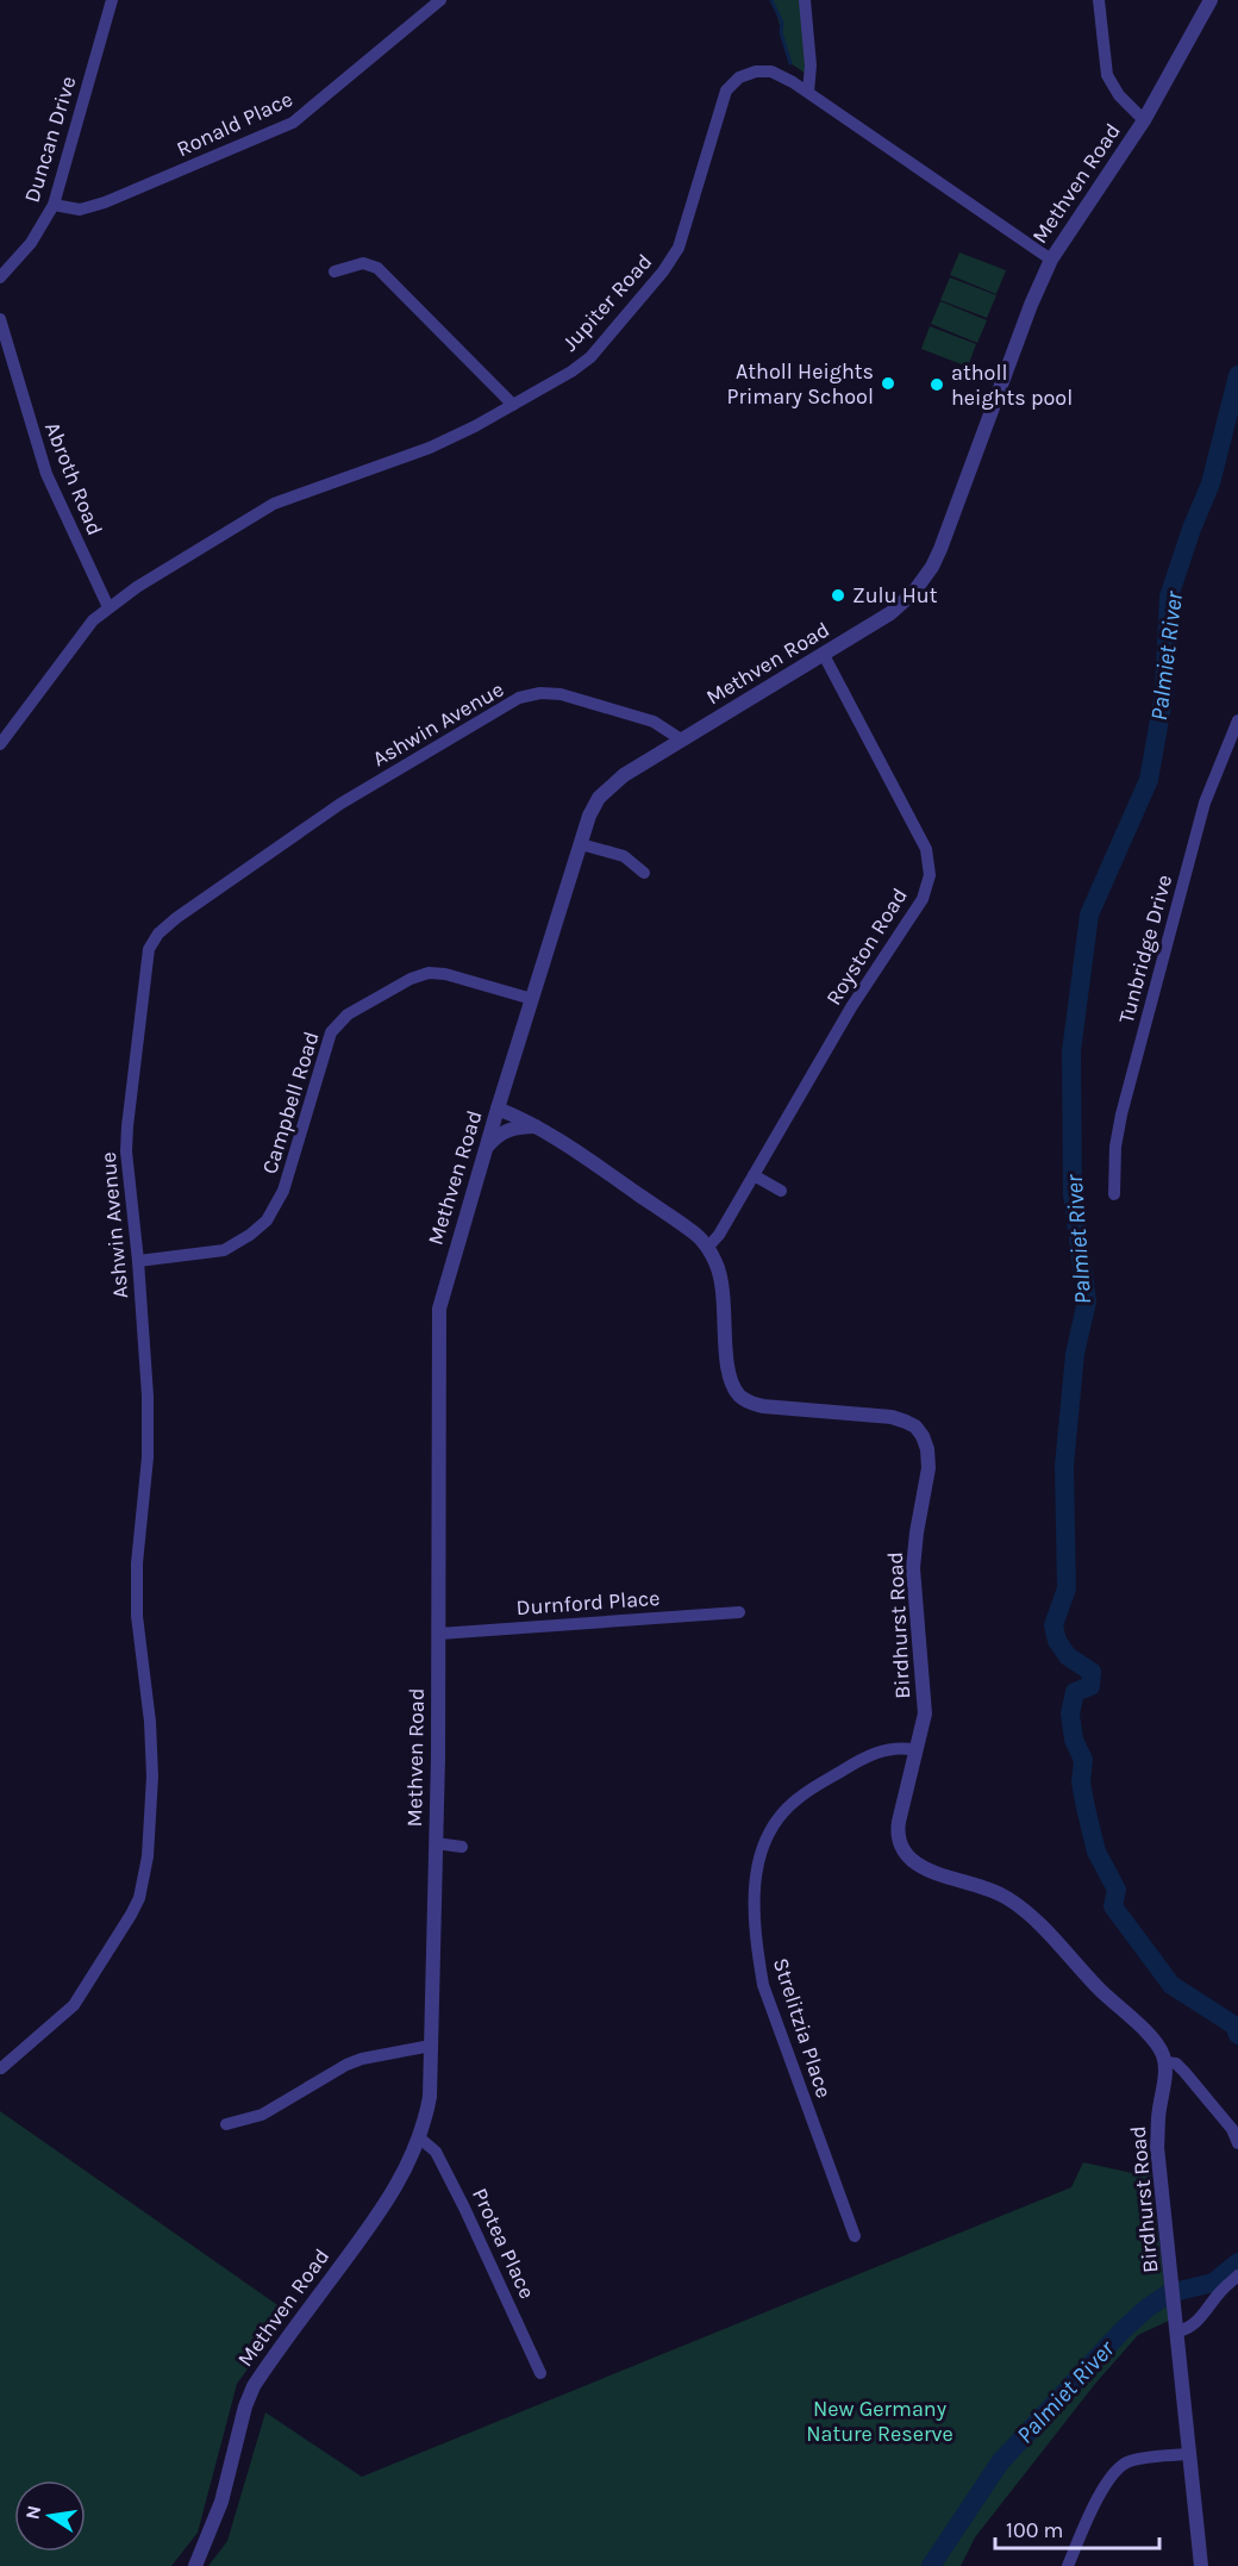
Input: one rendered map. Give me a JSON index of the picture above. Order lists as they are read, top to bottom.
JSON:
{
  "streets": {
    "street": [
      "Ronald Place",
      "Duncan Drive",
      "Methven Road",
      "Jupiter Road",
      "Abroth Road",
      "Ashwin Avenue",
      "Royston Road",
      "Tunbridge Drive",
      "Campbell Road",
      "Durnford Place",
      "Birdhurst Road",
      "Strelitzia Place",
      "Protea Place"
    ]
  },
  "crossings": [
    ["Ronald Place", "Duncan Drive"],
    ["Methven Road", "Jupiter Road"],
    ["Methven Road", "Ashwin Avenue"],
    ["Methven Road", "Royston Road"],
    ["Methven Road", "Campbell Road"],
    ["Methven Road", "Durnford Place"],
    ["Methven Road", "Birdhurst Road"],
    ["Methven Road", "Protea Place"],
    ["Jupiter Road", "Abroth Road"],
    ["Ashwin Avenue", "Campbell Road"],
    ["Royston Road", "Birdhurst Road"],
    ["Birdhurst Road", "Strelitzia Place"]
  ],
  "water": ["Palmiet River"],
  "parks": ["New Germany Nature Reserve"],
  "places": ["Atholl Heights Primary School", "atholl heights pool", "Zulu Hut"],
  "scale_bar": "100 m",
  "north": "left"
}
